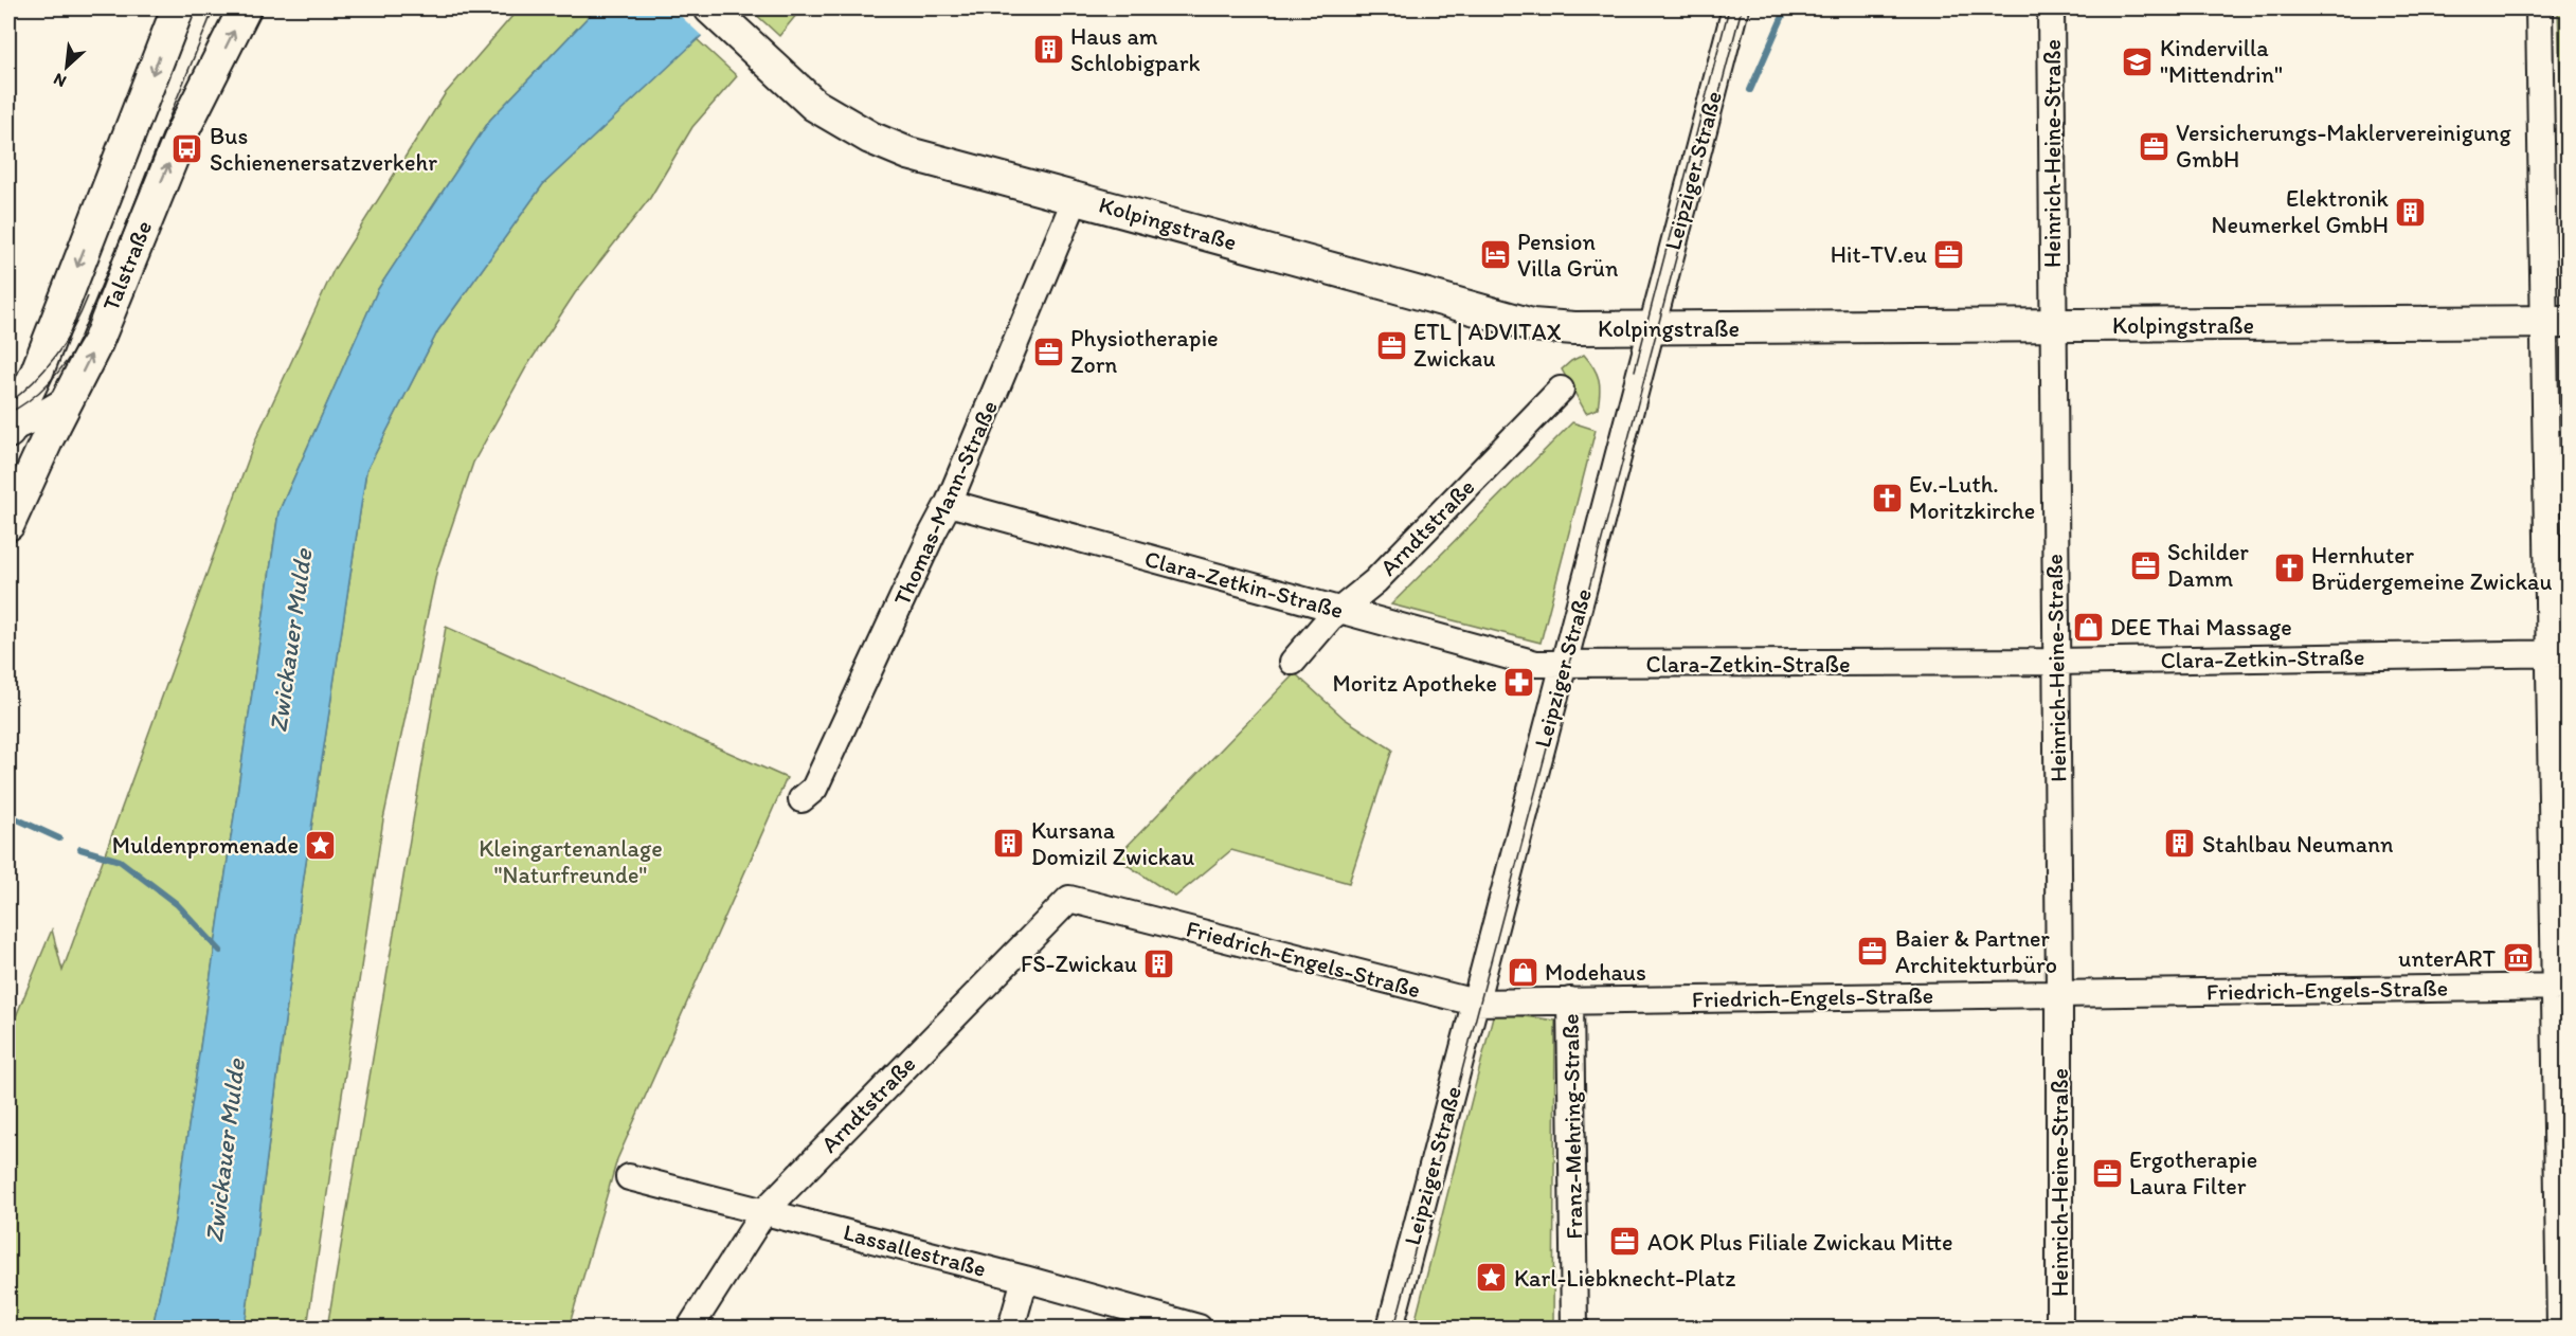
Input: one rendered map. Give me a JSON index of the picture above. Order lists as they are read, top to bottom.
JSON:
{
  "streets": {
    "main road": ["Kolpingstraße", "Talstraße"],
    "street": [
      "Heinrich-Heine-Straße",
      "Leipziger Straße",
      "Thomas-Mann-Straße",
      "Arndtstraße",
      "Clara-Zetkin-Straße",
      "Friedrich-Engels-Straße",
      "Franz-Mehring-Straße",
      "Lassallestraße"
    ]
  },
  "crossings": [
    ["Heinrich-Heine-Straße", "Kolpingstraße"],
    ["Heinrich-Heine-Straße", "Clara-Zetkin-Straße"],
    ["Heinrich-Heine-Straße", "Friedrich-Engels-Straße"],
    ["Leipziger Straße", "Kolpingstraße"],
    ["Leipziger Straße", "Clara-Zetkin-Straße"],
    ["Leipziger Straße", "Friedrich-Engels-Straße"],
    ["Kolpingstraße", "Thomas-Mann-Straße"],
    ["Thomas-Mann-Straße", "Clara-Zetkin-Straße"],
    ["Arndtstraße", "Clara-Zetkin-Straße"],
    ["Arndtstraße", "Friedrich-Engels-Straße"],
    ["Arndtstraße", "Lassallestraße"],
    ["Friedrich-Engels-Straße", "Franz-Mehring-Straße"]
  ],
  "water": ["Zwickauer Mulde"],
  "parks": ["Kleingartenanlage \"Naturfreunde\""],
  "places": {
    "building": [
      "Haus am Schlobigpark",
      "Elektronik Neumerkel GmbH",
      "Kursana Domizil Zwickau",
      "Stahlbau Neumann",
      "FS-Zwickau"
    ],
    "school or university": ["Kindervilla \"Mittendrin\""],
    "office": [
      "Versicherungs-Maklervereinigung GmbH",
      "Hit-TV.eu",
      "ETL | ADVITAX Zwickau",
      "Physiotherapie Zorn",
      "Schilder Damm",
      "Baier & Partner Architekturbüro",
      "Ergotherapie Laura Filter",
      "AOK Plus Filiale Zwickau Mitte"
    ],
    "bus stop": ["Bus Schienenersatzverkehr"],
    "hotel": ["Pension Villa Grün"],
    "church": ["Ev.-Luth. Moritzkirche", "Hernhuter Brüdergemeine Zwickau"],
    "shop": ["DEE Thai Massage", "Modehaus"],
    "pharmacy": ["Moritz Apotheke"],
    "place": ["Muldenpromenade", "Karl-Liebknecht-Platz"],
    "museum": ["unterART"]
  },
  "north": "bottom left"
}
